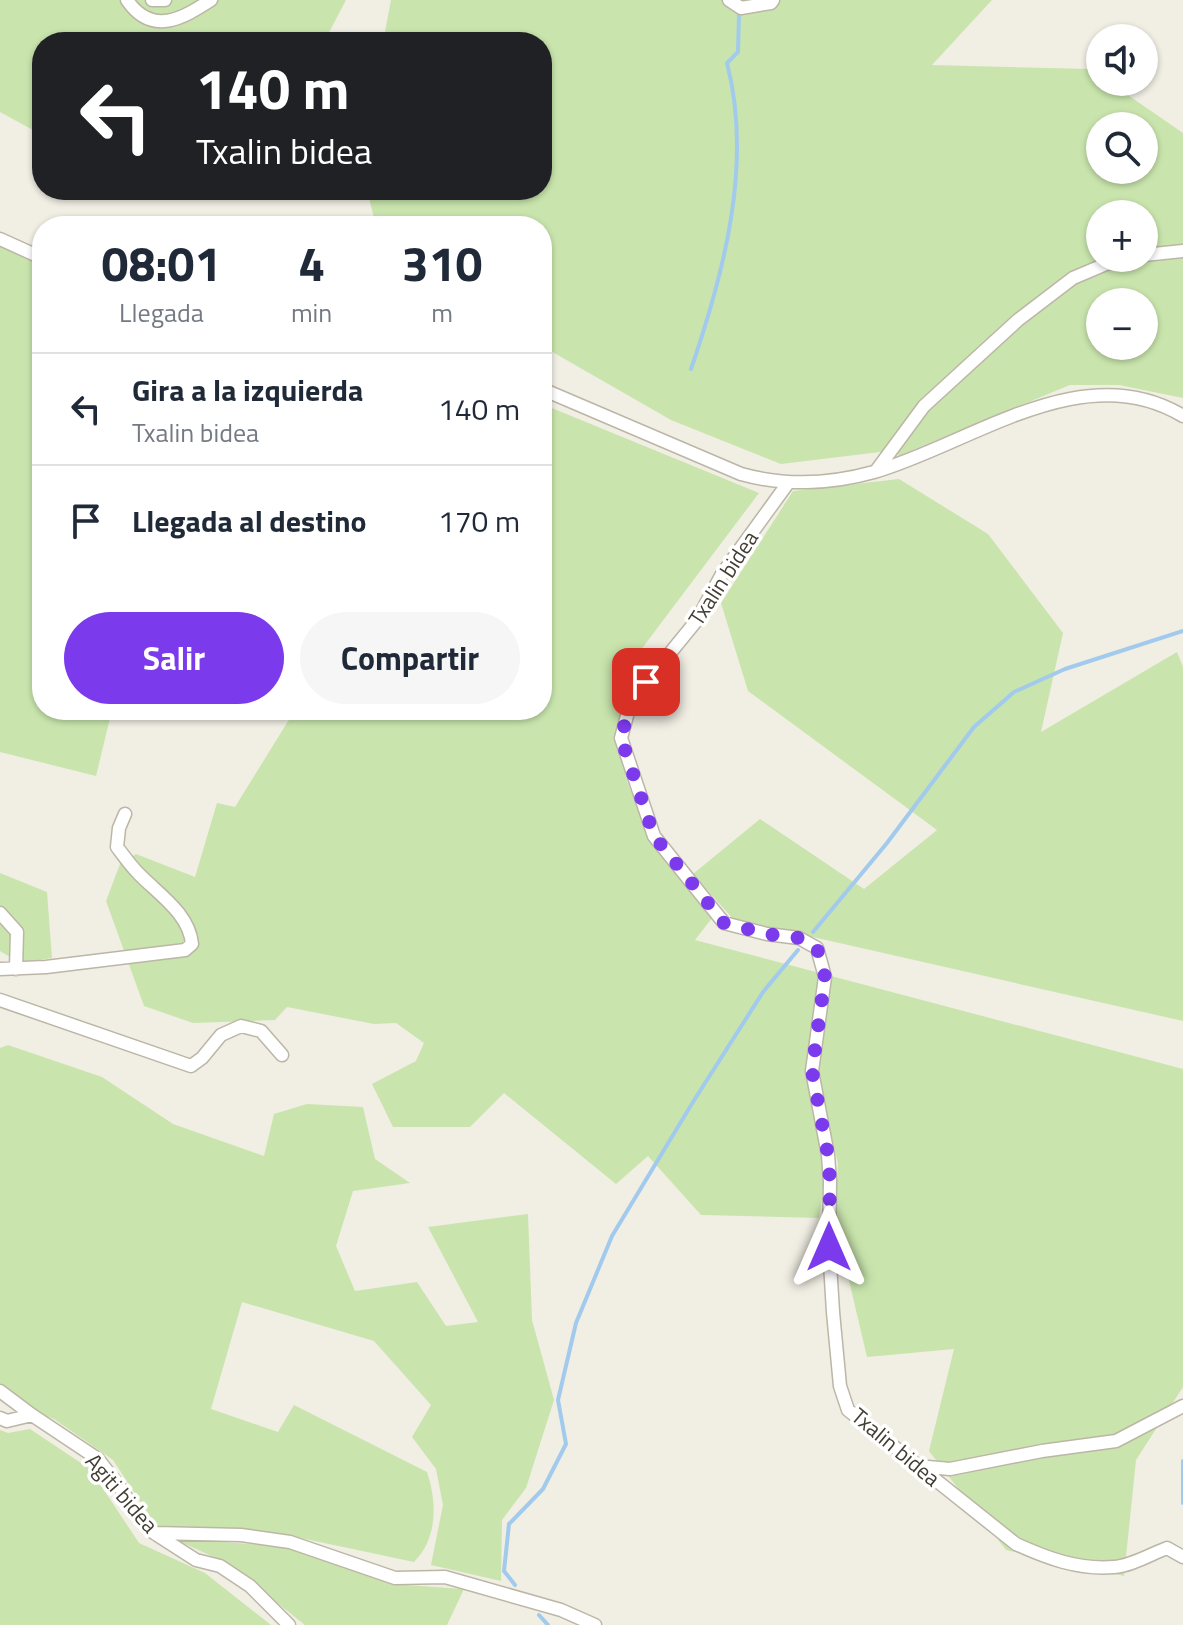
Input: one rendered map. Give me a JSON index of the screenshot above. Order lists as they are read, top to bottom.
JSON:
{
  "streets": {
    "street": ["Txalin bidea", "Agiti bidea"]
  },
  "page": {
    "map_buttons": ["+", "−"],
    "turn": ["140 m", "Txalin bidea"],
    "eta": [
      "08:01",
      "Llegada",
      "4",
      "min",
      "310",
      "m"
    ],
    "list": [
      {
        "name": "Gira a la izquierda",
        "note": "Txalin bidea",
        "value": "140 m"
      },
      {
        "name": "Llegada al destino",
        "value": "170 m"
      }
    ],
    "buttons": ["Salir", "Compartir"]
  }
}
